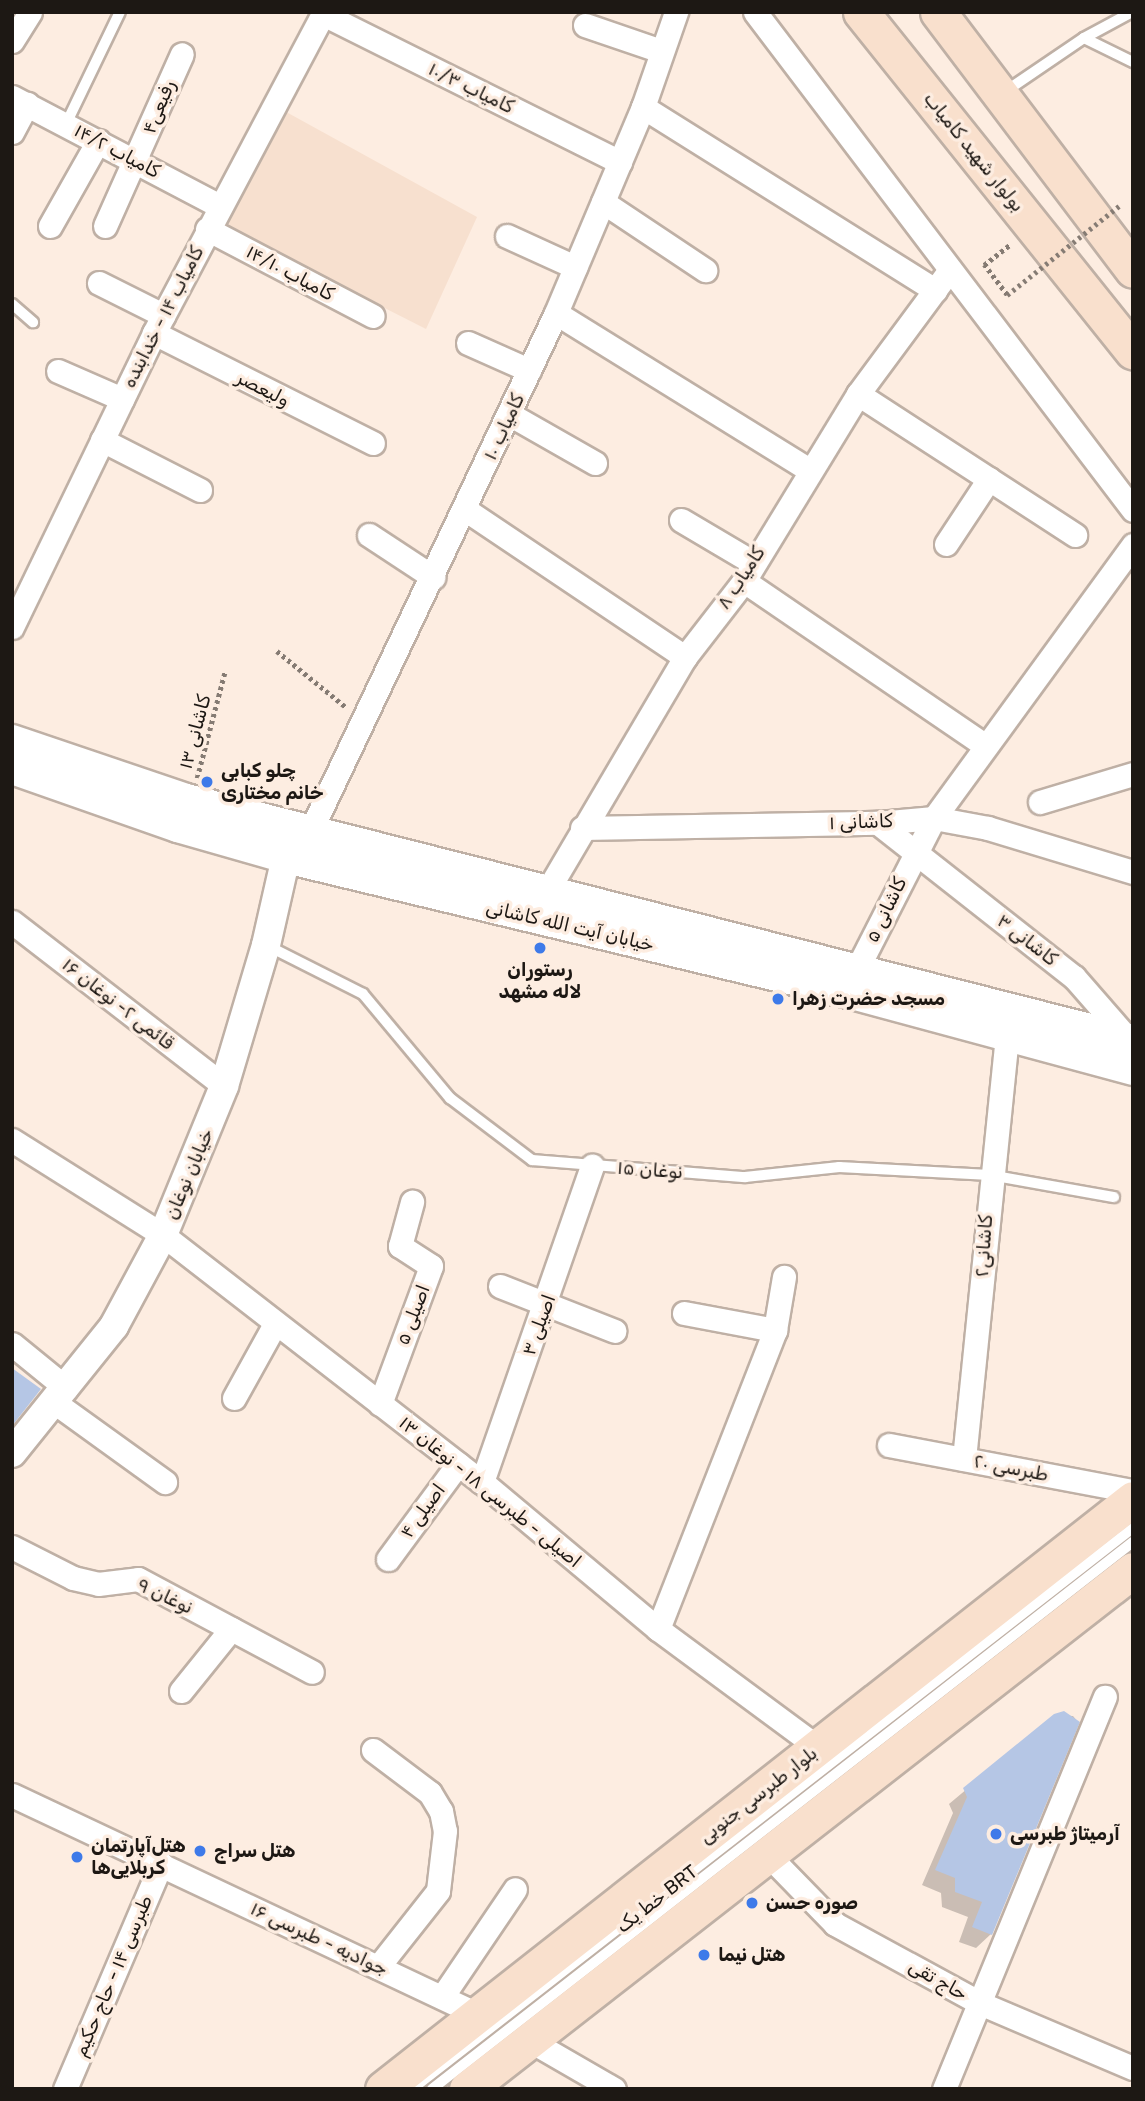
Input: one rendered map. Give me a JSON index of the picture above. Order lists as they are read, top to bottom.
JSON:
{
  "streets": {
    "main road": ["بولوار شهید کامیاب", "خیابان آیت الله کاشانی", "بلوار طبرسی جنوبی"],
    "street": [
      "کامیاب ۱۰/۳",
      "رفیعی۴",
      "کامیاب ۱۴/۲",
      "کامیاب ۱۴/۱۰",
      "کامیاب ۱۴ - خدابنده",
      "ولیعصر",
      "کامیاب ۱۰",
      "کامیاب ۸",
      "کاشانی ۱",
      "کاشانی ۵",
      "کاشانی ۳",
      "قائمی ۲- نوغان ۱۶",
      "خیابان نوغان",
      "کاشانی۲",
      "اصیلی ۵",
      "اصیلی ۳",
      "طبرسی ۲۰",
      "اصیلی - طبرسی ۱۸ - نوغان ۱۳",
      "اصیلی ۴",
      "نوغان ۹",
      "جوادیه - طبرسی ۱۶",
      "طبرسی ۱۴ - حاج حکیم",
      "حاج تقی"
    ],
    "lane": ["نوغان ۱۵", "خط یک BRT"],
    "path": ["کاشانی ۱۳"]
  },
  "crossings": [
    ["کامیاب ۱۰/۳", "کامیاب ۱۴ - خدابنده"],
    ["کامیاب ۱۰/۳", "کامیاب ۱۰"],
    ["رفیعی۴", "کامیاب ۱۴/۲"],
    ["کامیاب ۱۴/۲", "کامیاب ۱۴ - خدابنده"],
    ["کامیاب ۱۴/۱۰", "کامیاب ۱۴ - خدابنده"],
    ["کامیاب ۱۴ - خدابنده", "ولیعصر"],
    ["کامیاب ۱۰", "خیابان آیت الله کاشانی"],
    ["کامیاب ۸", "کاشانی ۱"],
    ["کامیاب ۸", "خیابان آیت الله کاشانی"],
    ["کاشانی ۱۳", "خیابان آیت الله کاشانی"],
    ["کاشانی ۱", "کاشانی ۵"],
    ["کاشانی ۱", "کاشانی ۳"],
    ["کاشانی ۵", "خیابان آیت الله کاشانی"],
    ["کاشانی ۵", "کاشانی ۳"],
    ["خیابان آیت الله کاشانی", "کاشانی ۳"],
    ["خیابان آیت الله کاشانی", "خیابان نوغان"],
    ["خیابان آیت الله کاشانی", "کاشانی۲"],
    ["قائمی ۲- نوغان ۱۶", "خیابان نوغان"],
    ["نوغان ۱۵", "خیابان نوغان"],
    ["نوغان ۱۵", "کاشانی۲"],
    ["نوغان ۱۵", "اصیلی ۳"],
    ["خیابان نوغان", "اصیلی - طبرسی ۱۸ - نوغان ۱۳"],
    ["کاشانی۲", "طبرسی ۲۰"],
    ["اصیلی ۵", "اصیلی - طبرسی ۱۸ - نوغان ۱۳"],
    ["اصیلی ۳", "اصیلی - طبرسی ۱۸ - نوغان ۱۳"],
    ["اصیلی - طبرسی ۱۸ - نوغان ۱۳", "اصیلی ۴"],
    ["اصیلی - طبرسی ۱۸ - نوغان ۱۳", "بلوار طبرسی جنوبی"],
    ["بلوار طبرسی جنوبی", "جوادیه - طبرسی ۱۶"],
    ["جوادیه - طبرسی ۱۶", "طبرسی ۱۴ - حاج حکیم"]
  ],
  "places": [
    "چلو کبابی خانم مختاری",
    "رستوران لاله مشهد",
    "مسجد حضرت زهرا",
    "آرمیتاژ طبرسی",
    "هتل سراج",
    "هتل‌آپارتمان کربلایی‌ها",
    "صوره حسن",
    "هتل نیما"
  ]
}
